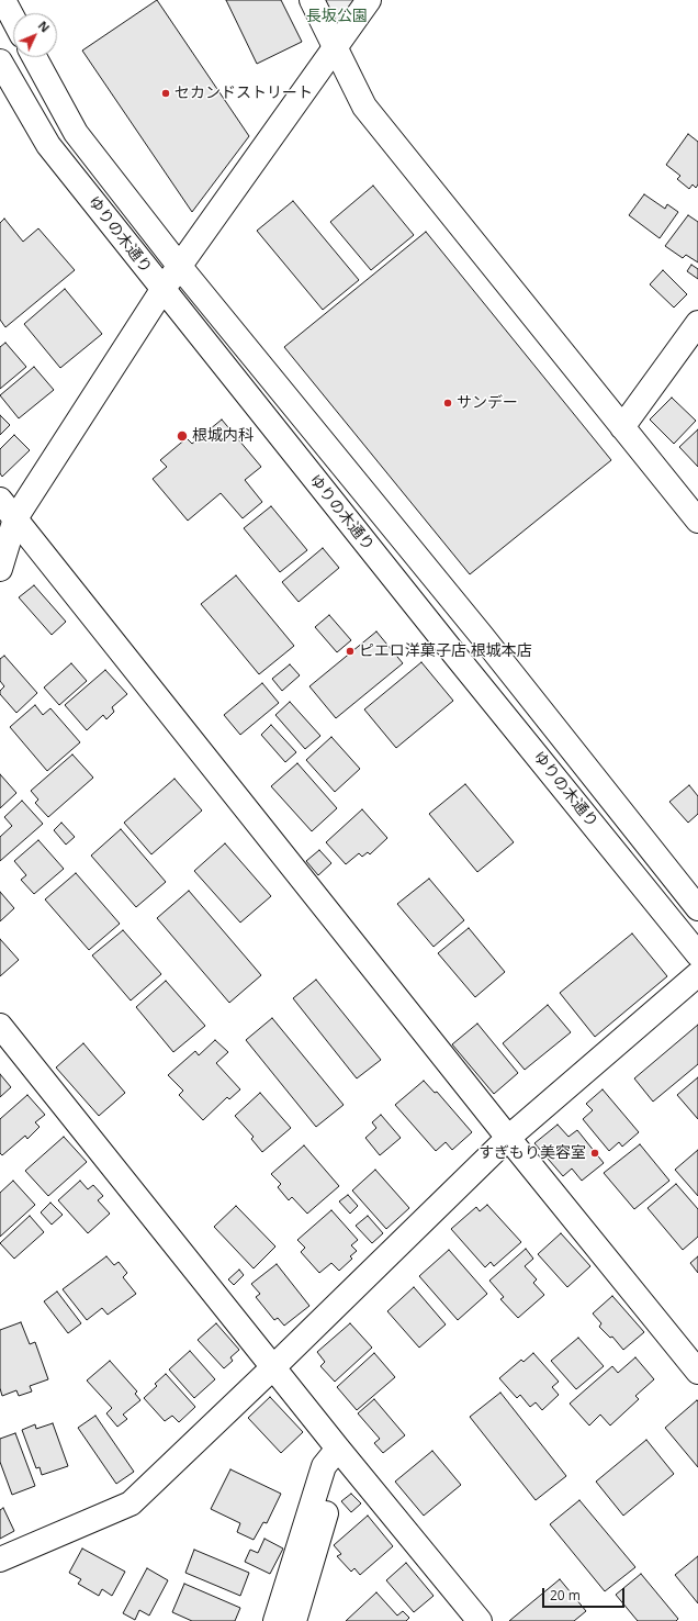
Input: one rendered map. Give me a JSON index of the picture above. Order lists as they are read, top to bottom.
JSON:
{
  "streets": {
    "street": ["ゆりの木通り"]
  },
  "parks": ["長坂公園"],
  "places": [
    "セカンドストリート",
    "サンデー",
    "根城内科",
    "ピエロ洋菓子店 根城本店",
    "すぎもり美容室"
  ],
  "scale_bar": "20 m",
  "north": "top right"
}
